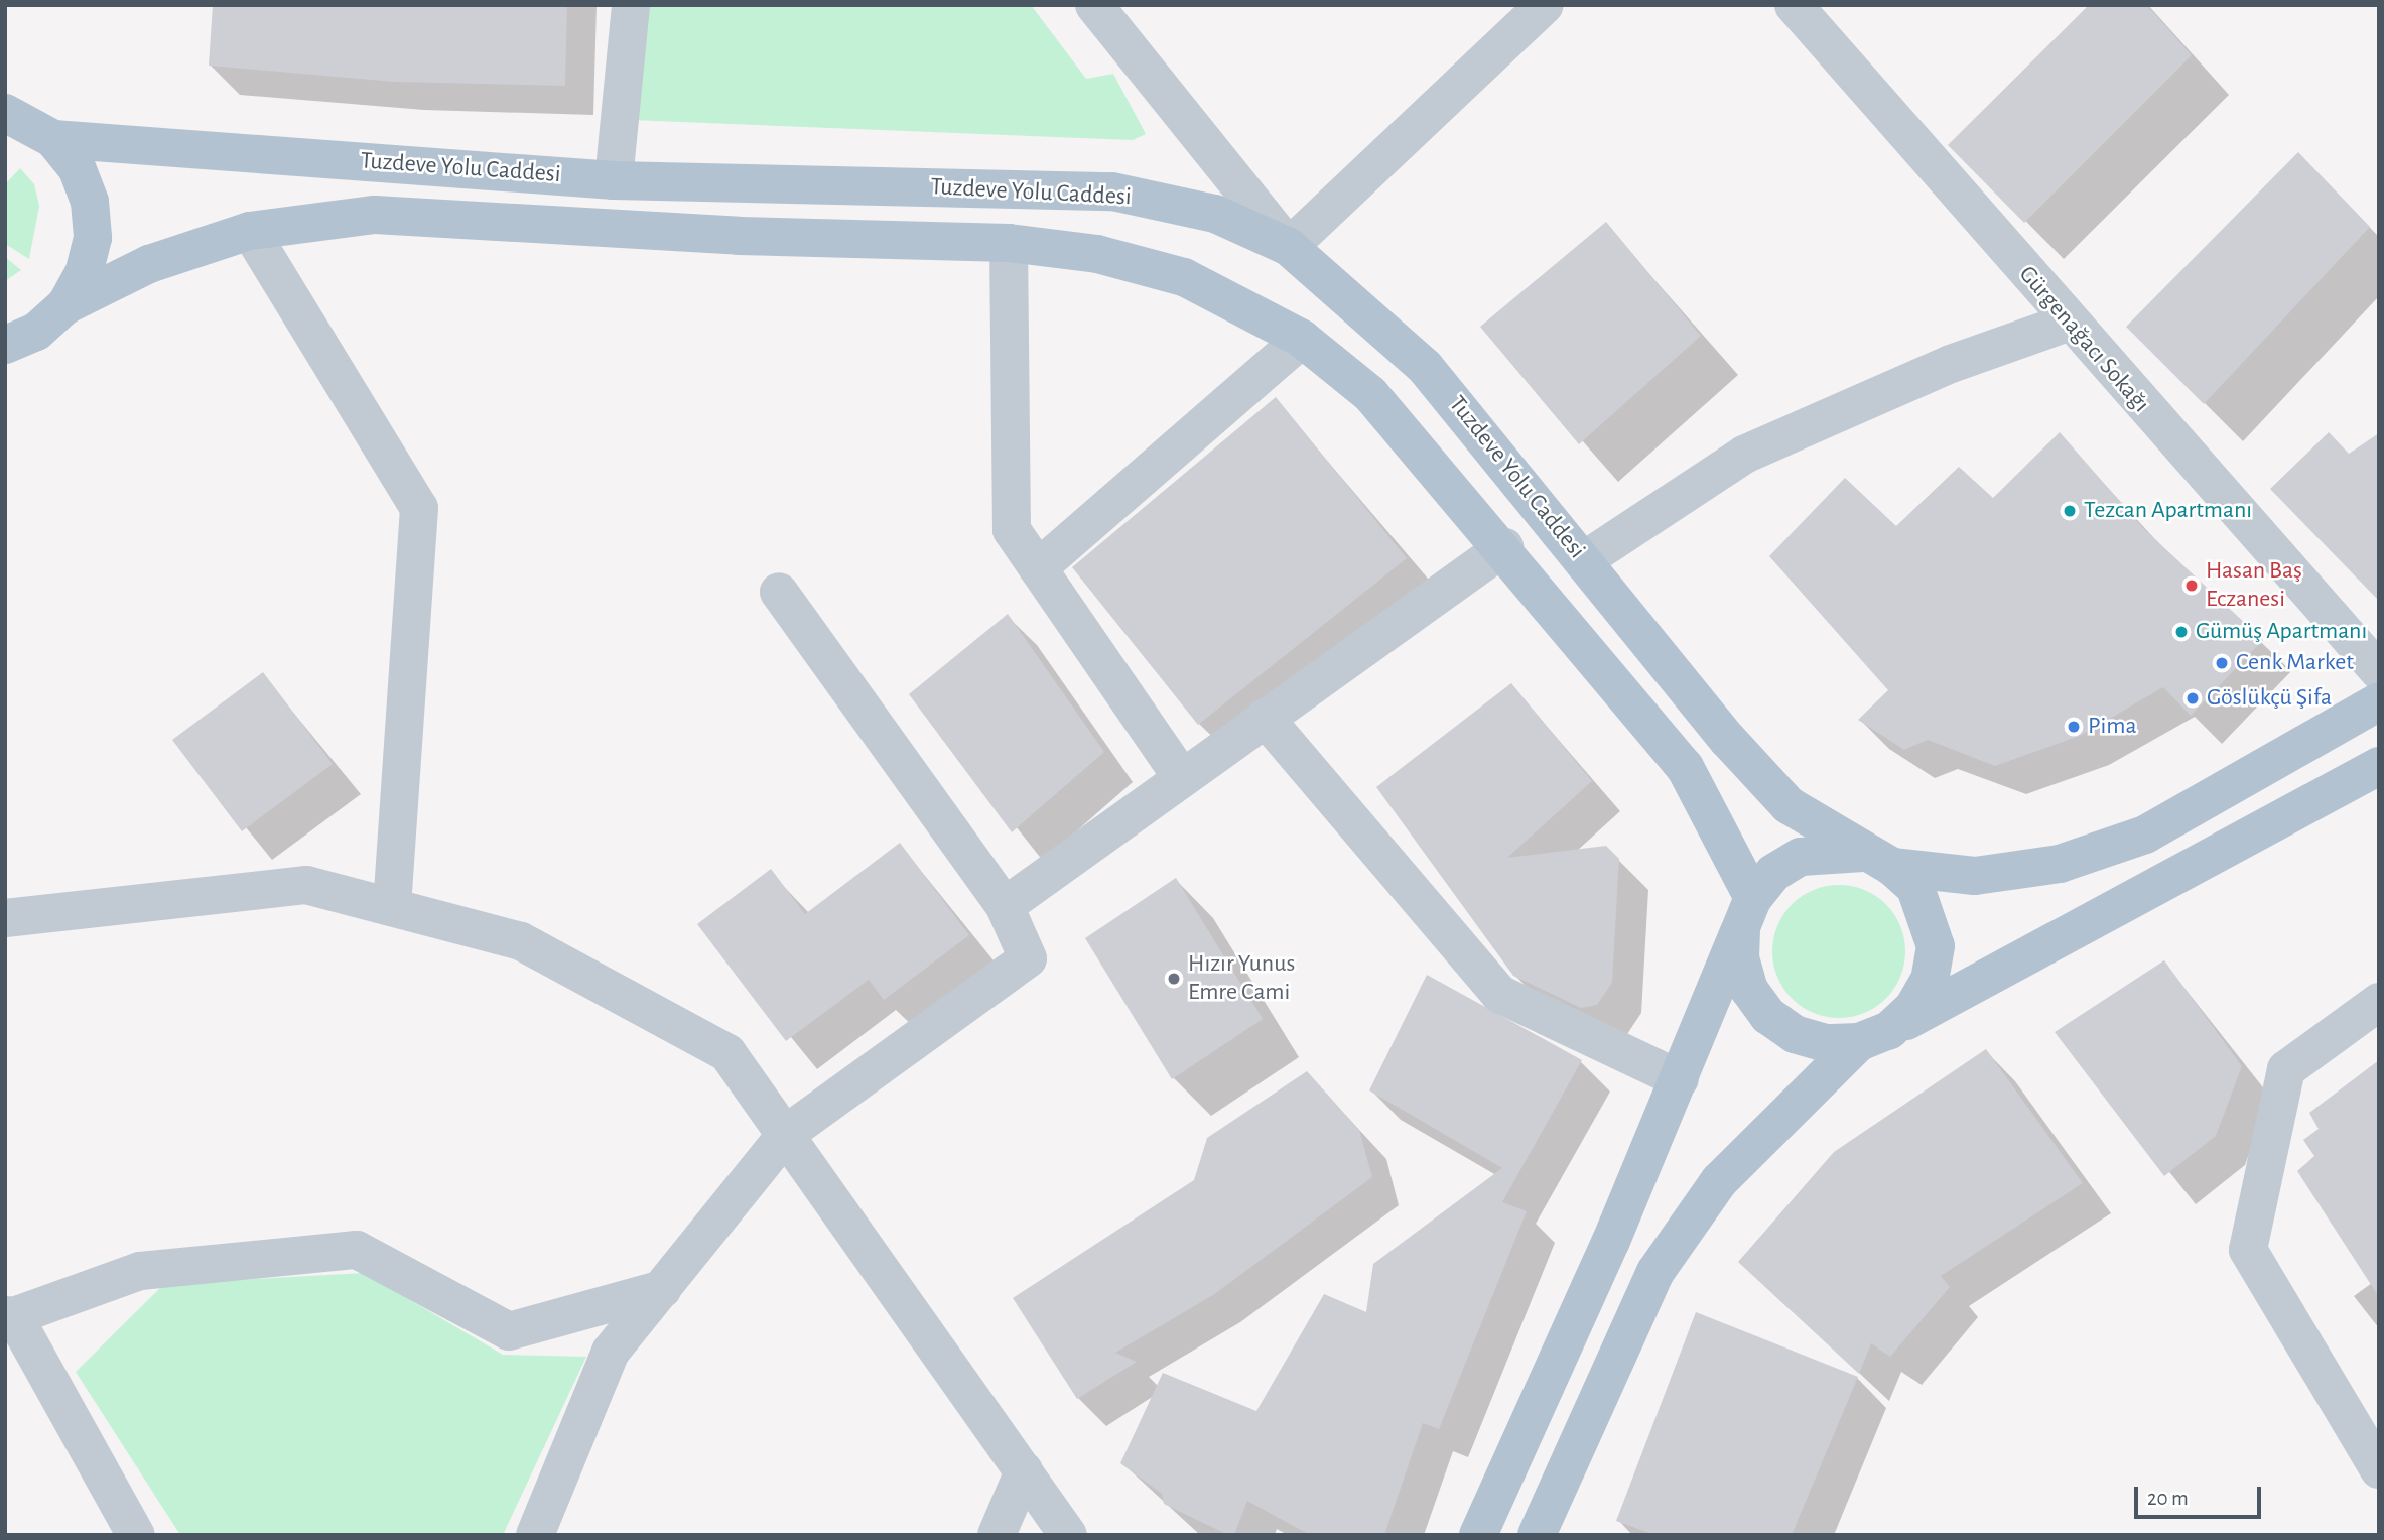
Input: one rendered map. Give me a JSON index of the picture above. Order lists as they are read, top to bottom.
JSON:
{
  "streets": {
    "main road": ["Tuzdeve Yolu Caddesi"],
    "street": ["Gürgenağacı Sokağı"]
  },
  "places": [
    "Tezcan Apartmanı",
    "Hasan Baş Eczanesi",
    "Gümüş Apartmanı",
    "Cenk Market",
    "Göslükçü Şifa",
    "Pima",
    "Hızır Yunus Emre Cami"
  ],
  "scale_bar": "20 m"
}
